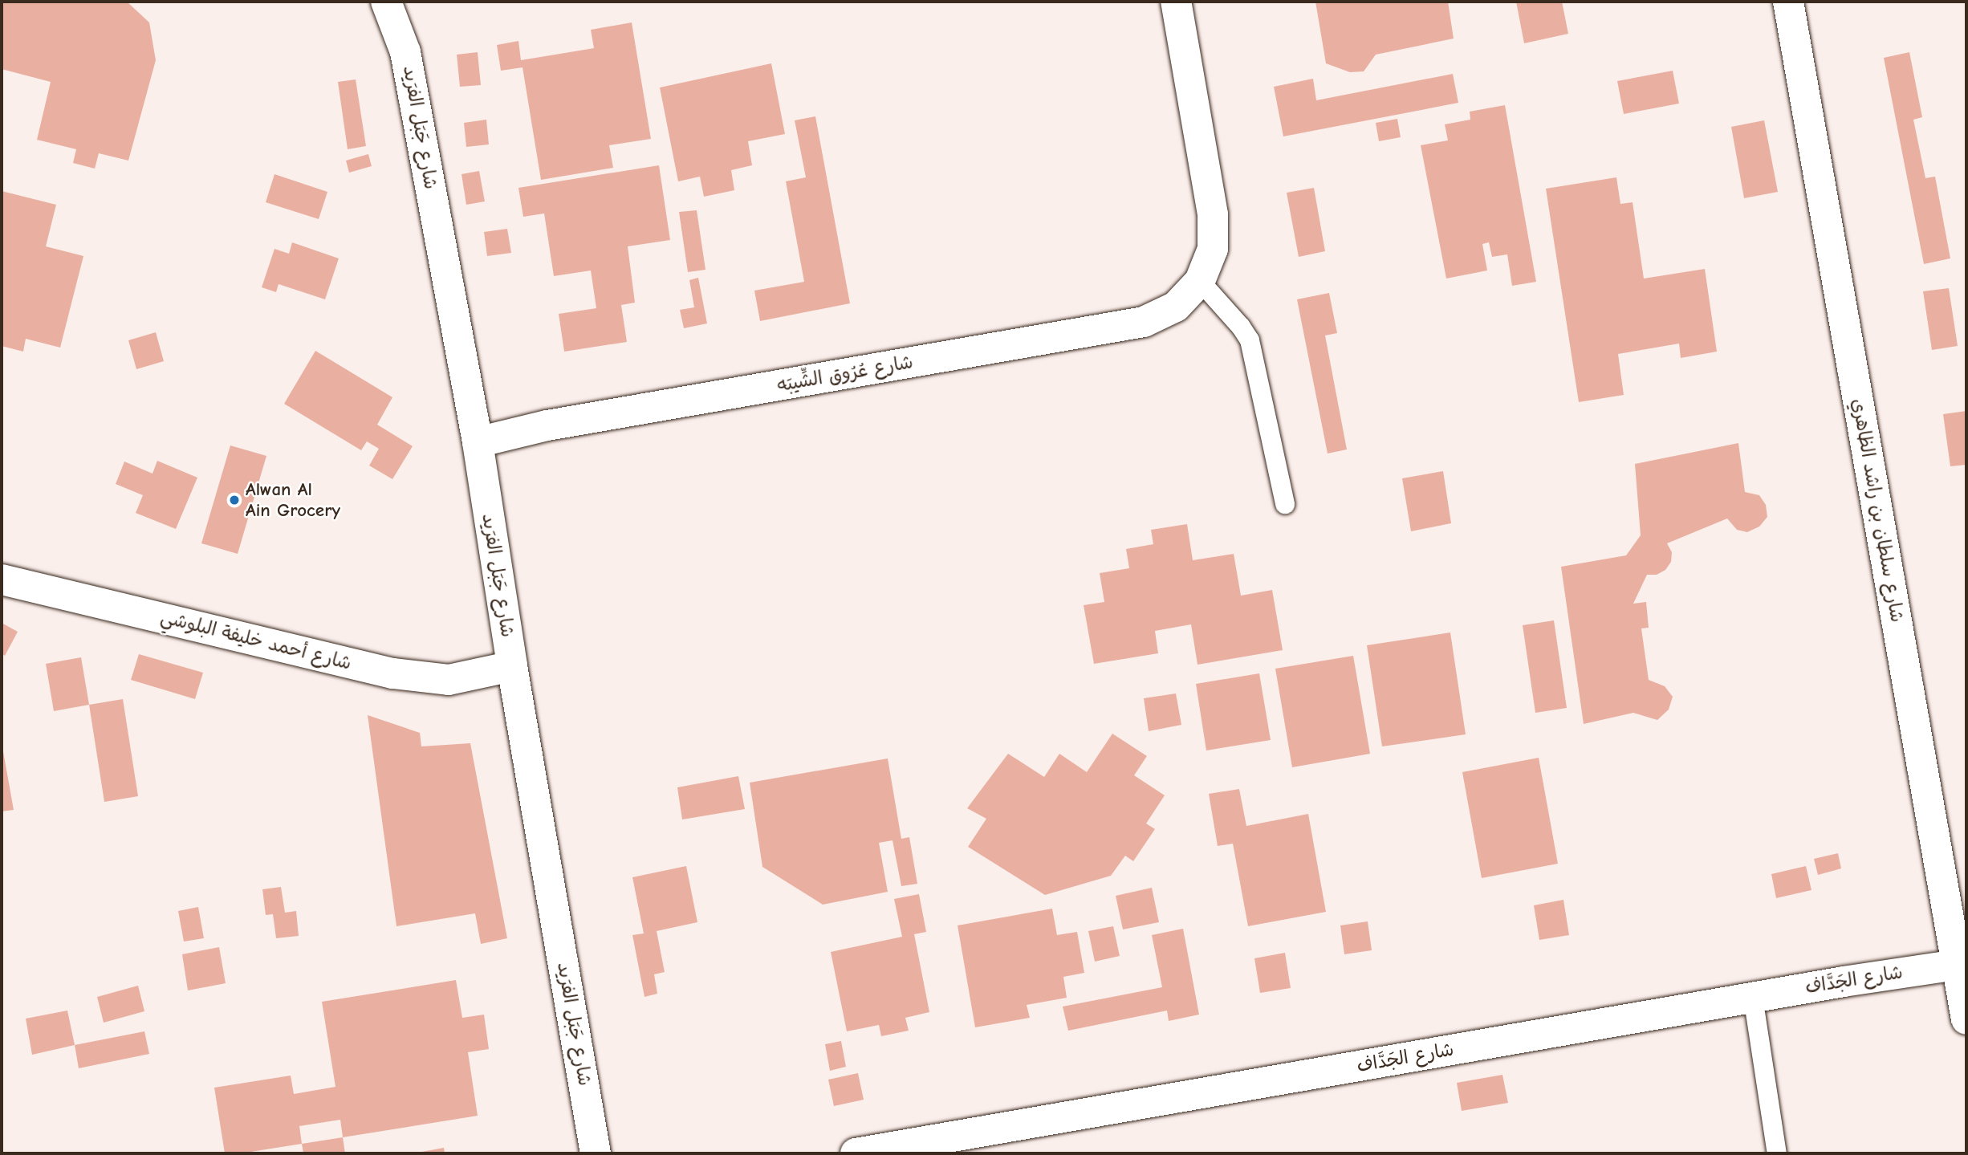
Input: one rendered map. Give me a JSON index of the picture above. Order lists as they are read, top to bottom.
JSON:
{
  "streets": {
    "street": [
      "شارع جَبَل الفرَيد",
      "شارع عُرُوق الشِّيبَه",
      "شارع سلطان بن راشد الظاهري",
      "شارع أحمد خليفة البلوشي",
      "شارع الجَدَّاف"
    ]
  },
  "crossings": [
    ["شارع جَبَل الفرَيد", "شارع عُرُوق الشِّيبَه"],
    ["شارع جَبَل الفرَيد", "شارع أحمد خليفة البلوشي"],
    ["شارع سلطان بن راشد الظاهري", "شارع الجَدَّاف"]
  ],
  "places": ["Alwan Al Ain Grocery"]
}
